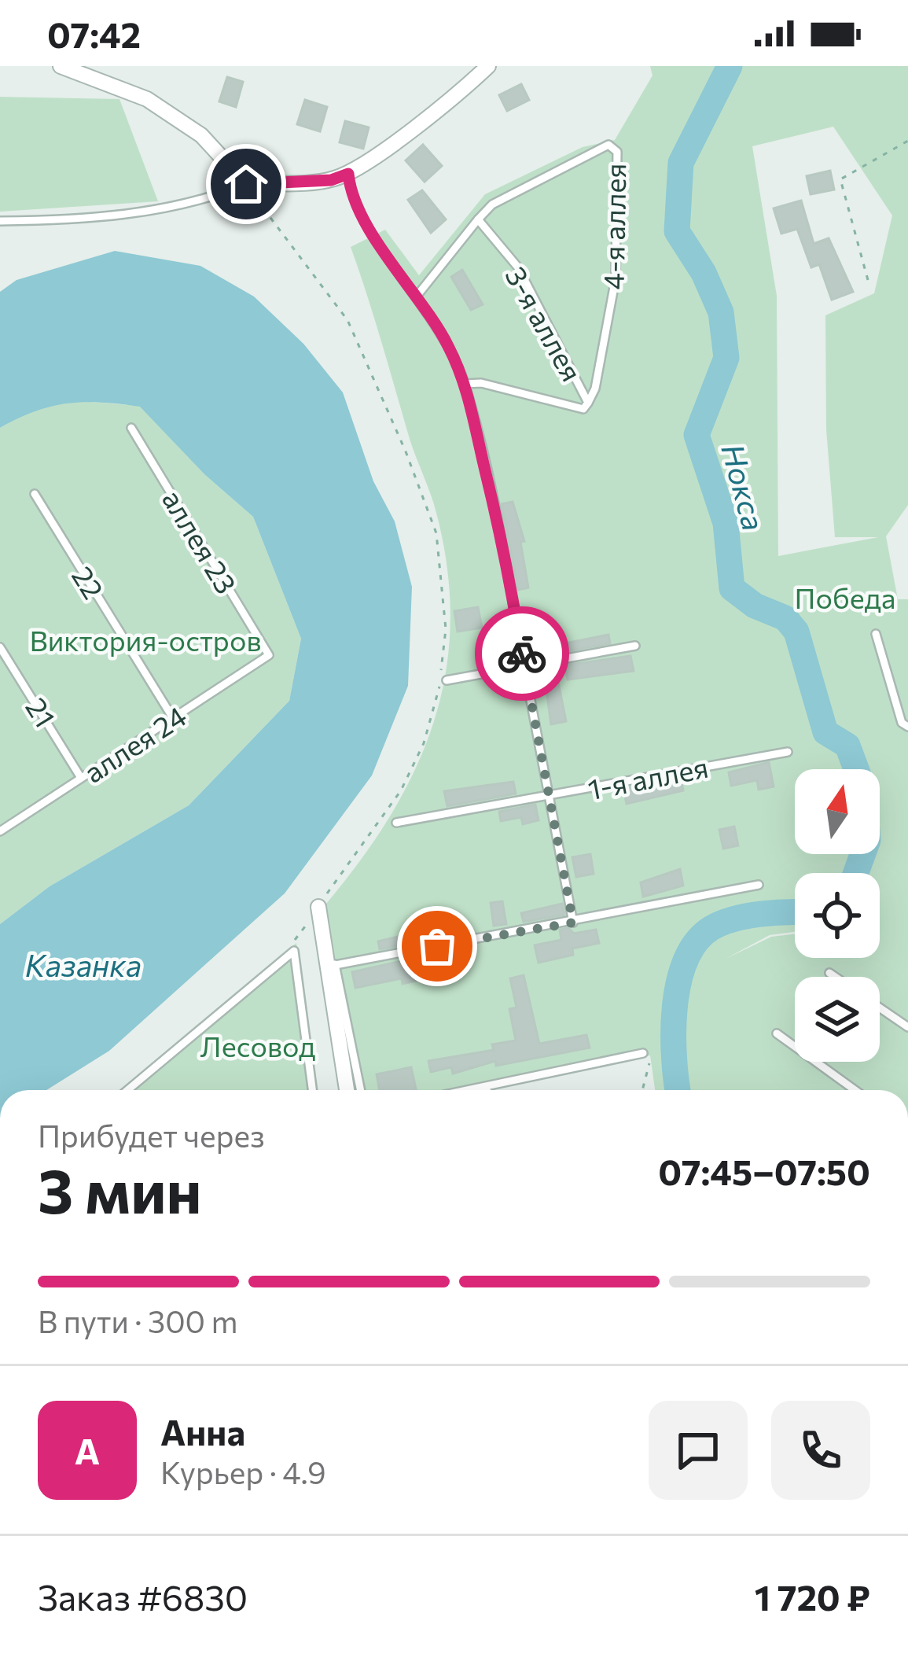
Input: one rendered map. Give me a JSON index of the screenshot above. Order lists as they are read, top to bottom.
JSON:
{
  "streets": {
    "lane": [
      "4-я аллея",
      "3-я аллея",
      "аллея 23",
      "22",
      "21",
      "аллея 24",
      "1-я аллея"
    ]
  },
  "crossings": [
    ["4-я аллея", "3-я аллея"],
    ["аллея 23", "аллея 24"],
    ["22", "аллея 24"],
    ["21", "аллея 24"]
  ],
  "water": ["Нокса", "Казанка"],
  "parks": ["Победа", "Виктория-остров", "Лесовод"],
  "north": "top",
  "page": {
    "status": "07:42",
    "heading": ["3 мин", "Прибудет через", "07:45–07:50"],
    "panel": [
      "Анна",
      "Курьер · 4.9",
      "Заказ #6830",
      "1 720 ₽"
    ],
    "bar": "В пути · 300 m",
    "round": "А"
  }
}
